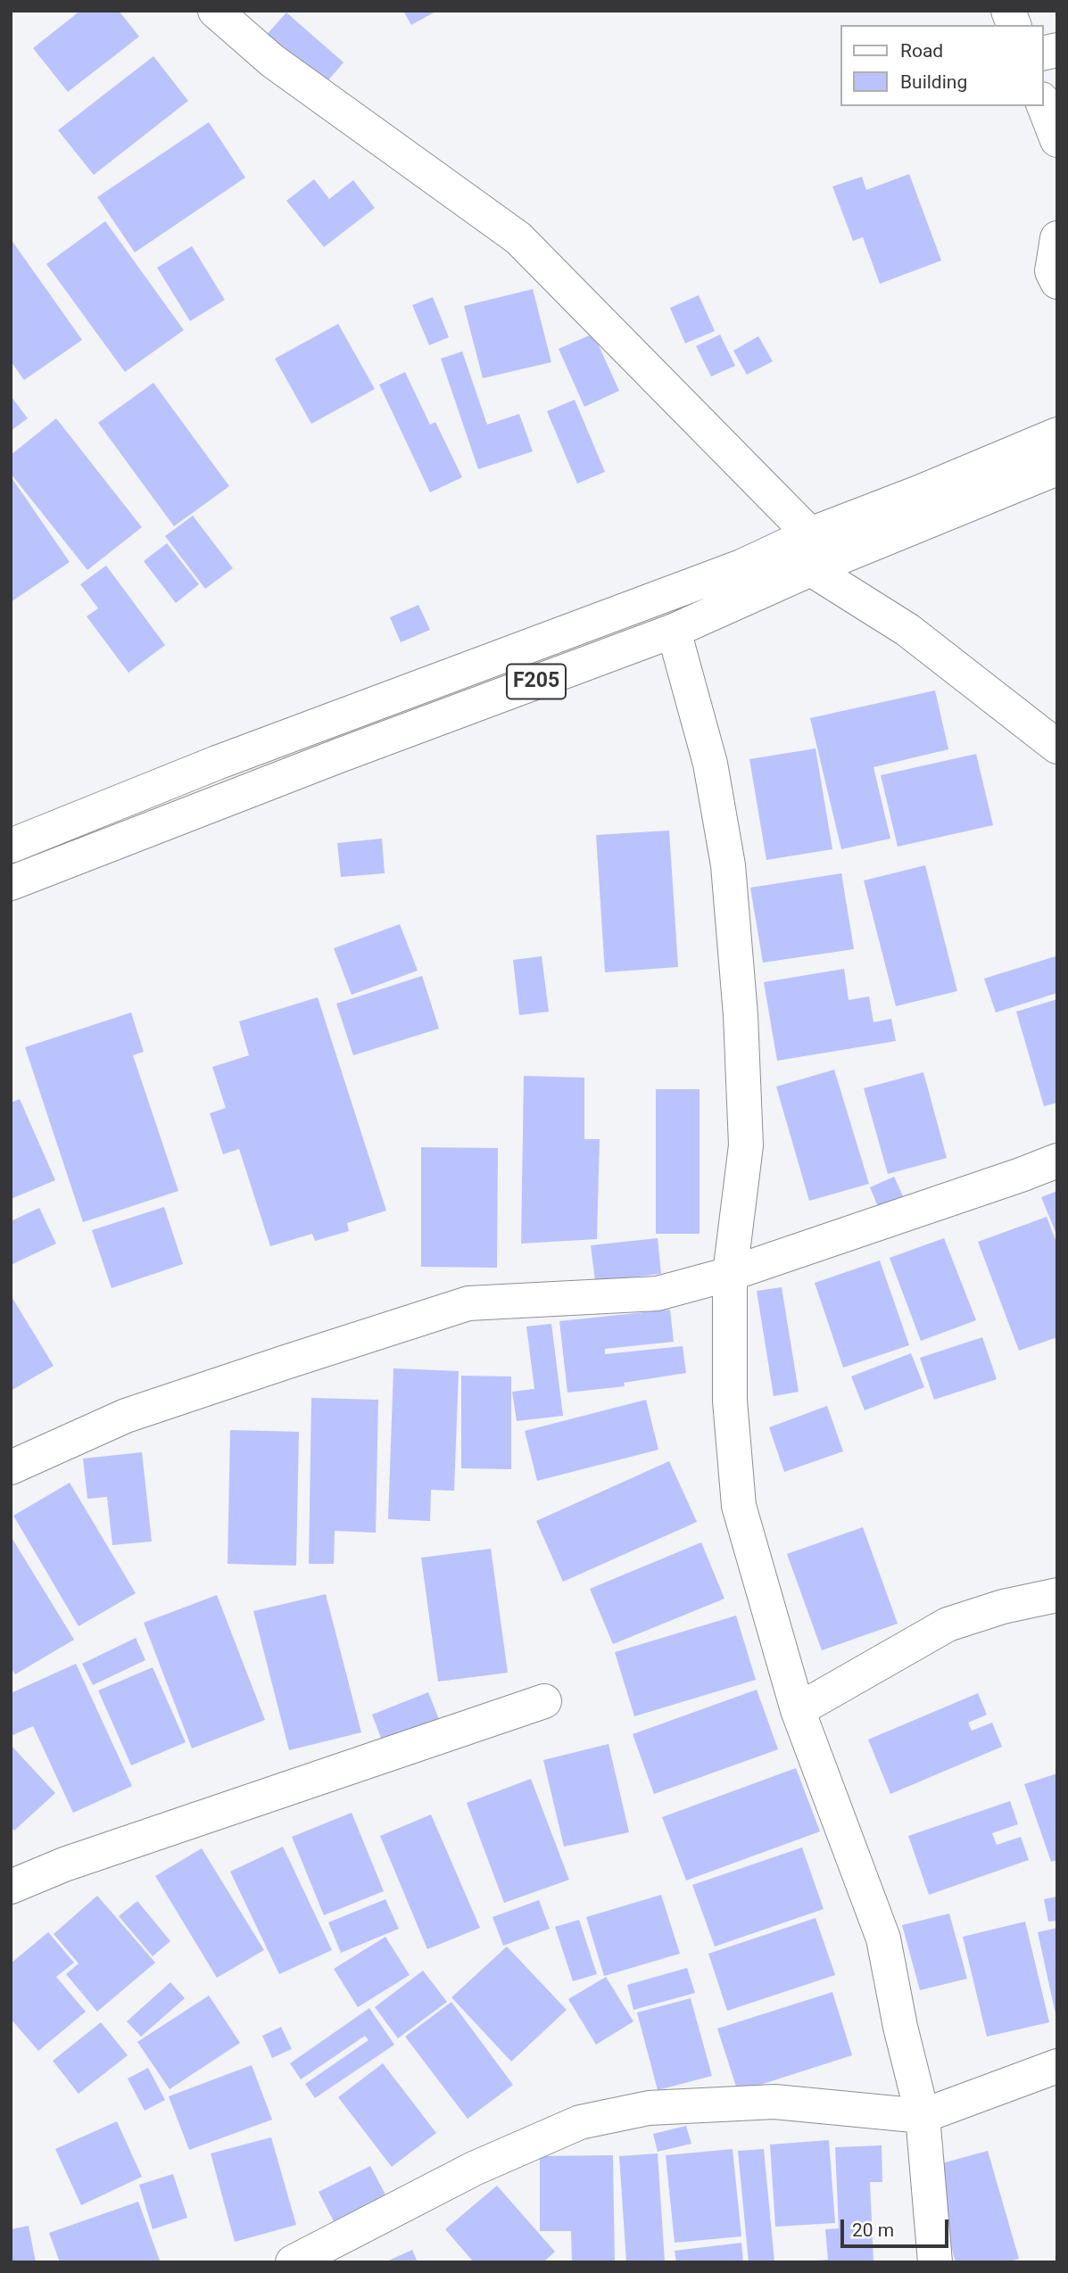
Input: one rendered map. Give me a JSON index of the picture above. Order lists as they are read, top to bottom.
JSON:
{
  "streets": {
    "street": ["F205"]
  },
  "legend": ["Road", "Building"],
  "scale_bar": "20 m"
}
